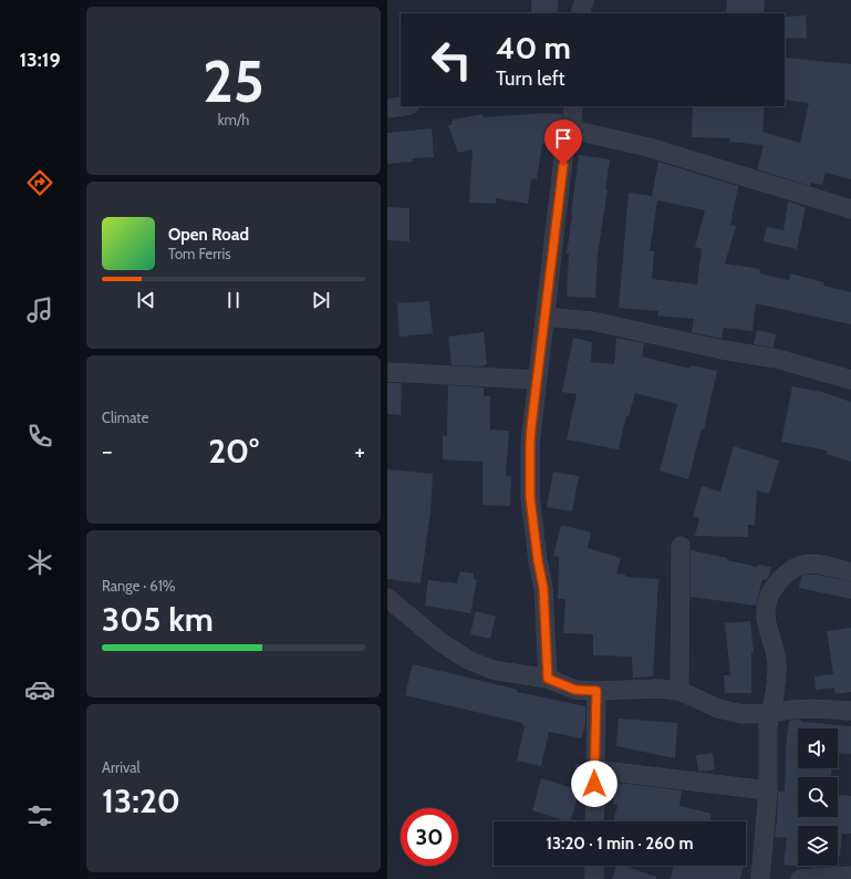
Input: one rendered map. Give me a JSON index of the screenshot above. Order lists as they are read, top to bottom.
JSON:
{
  "page": {
    "tabs": "13:19",
    "tile": [
      ["25", "km/h"],
      "Climate",
      ["Range · 61%", "305 km"],
      ["Arrival", "13:20"]
    ],
    "turn": ["40 m", "Turn left"],
    "song": ["Open Road", "Tom Ferris"],
    "heat": ["−", "20°", "+"],
    "limit": "30",
    "trip": "13:20 · 1 min · 260 m"
  }
}
